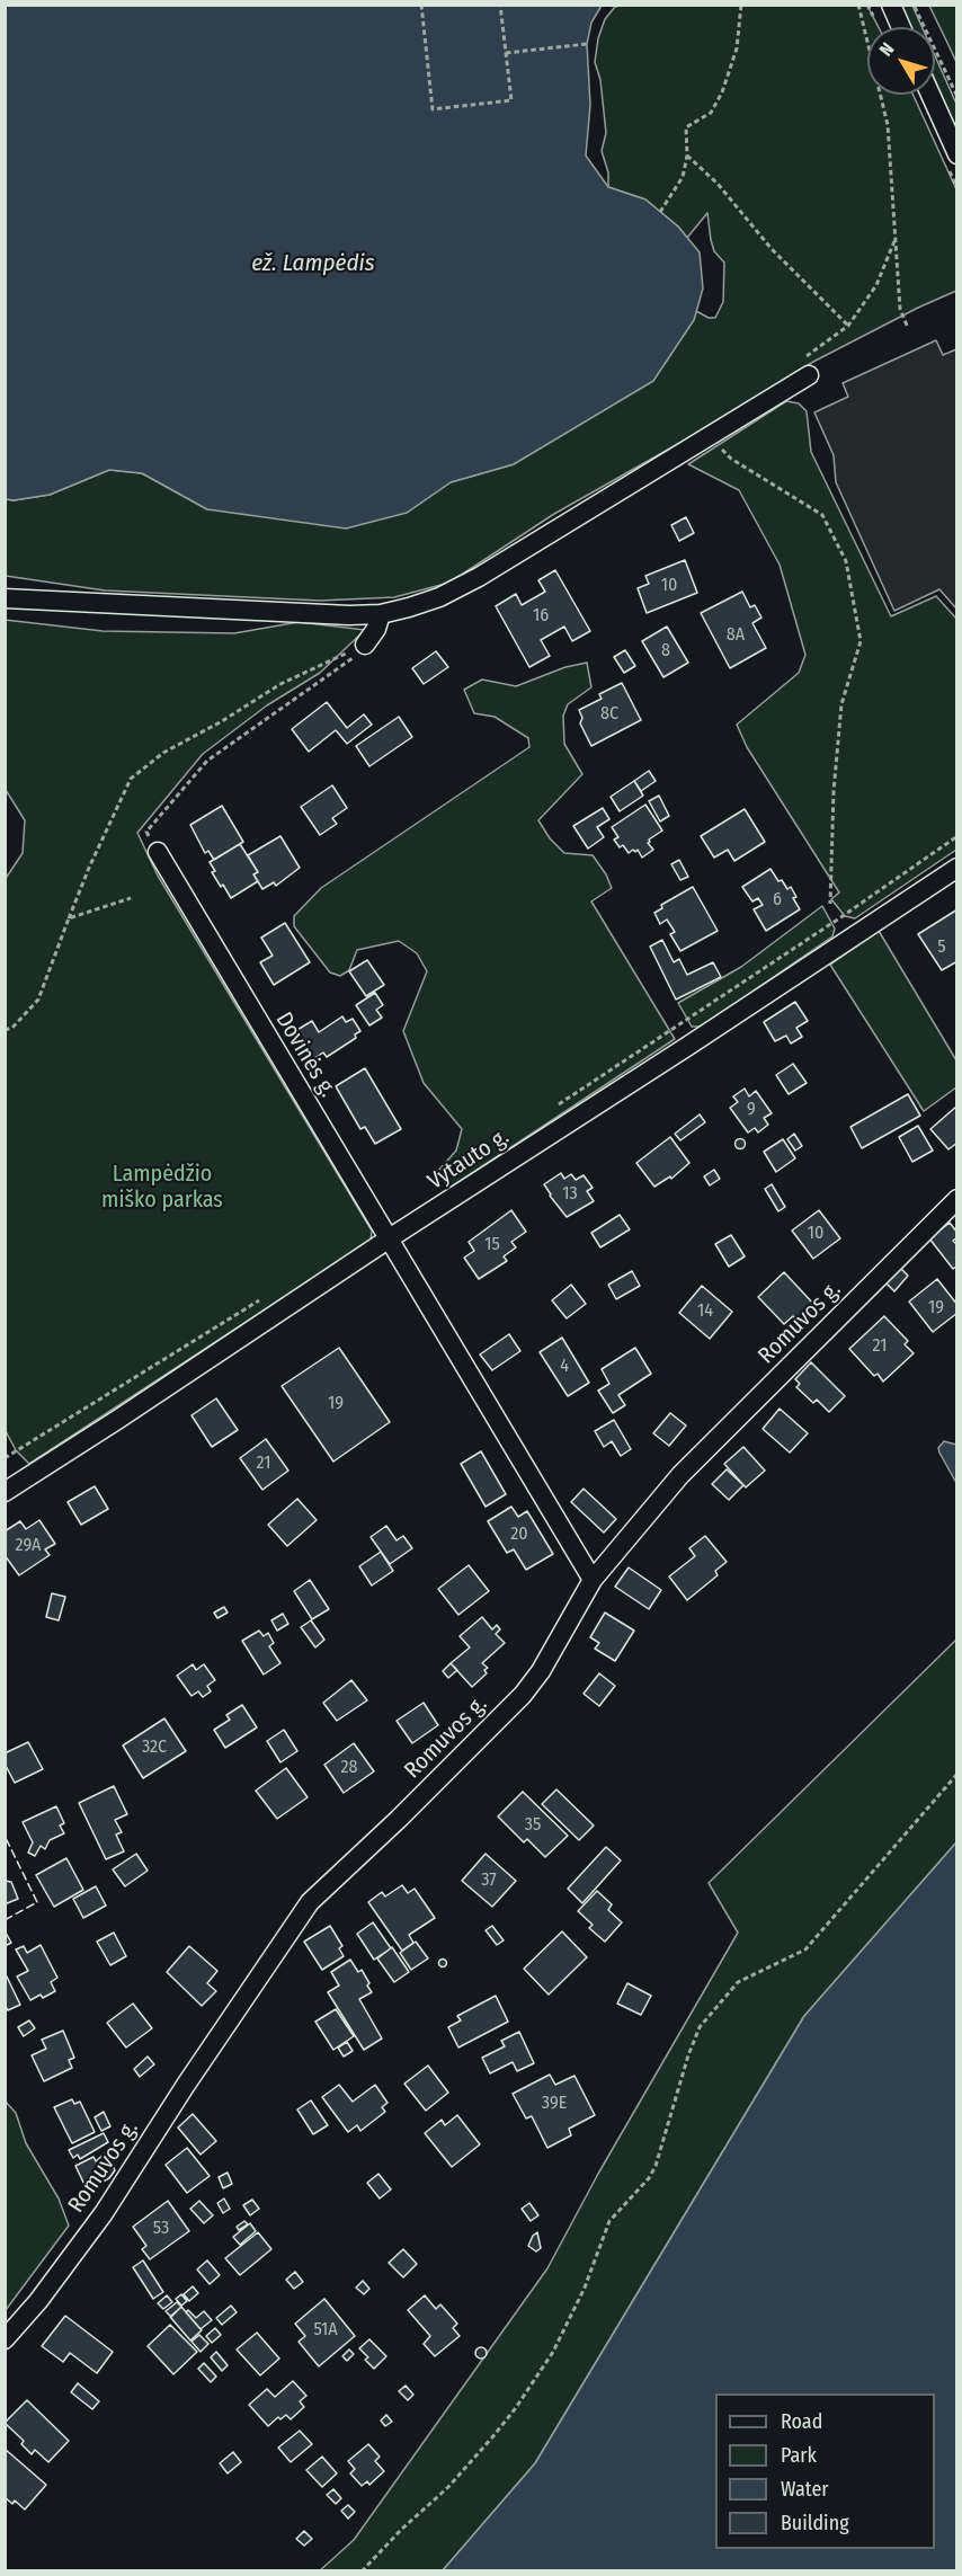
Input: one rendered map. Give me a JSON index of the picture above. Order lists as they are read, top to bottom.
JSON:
{
  "streets": {
    "street": ["Dovinės g.", "Vytauto g.", "Romuvos g."]
  },
  "crossings": [
    ["Dovinės g.", "Vytauto g."],
    ["Dovinės g.", "Romuvos g."]
  ],
  "water": ["ež. Lampėdis"],
  "parks": ["Lampėdžio miško parkas"],
  "house_numbers": [
    "10",
    "16",
    "8A",
    "8",
    "8C",
    "6",
    "5",
    "9",
    "13",
    "10",
    "15",
    "19",
    "14",
    "21",
    "4",
    "19",
    "21",
    "20",
    "29A",
    "32C",
    "28",
    "35",
    "37",
    "39E",
    "53",
    "51A"
  ],
  "legend": [
    "Road",
    "Park",
    "Water",
    "Building"
  ],
  "north": "top left"
}
